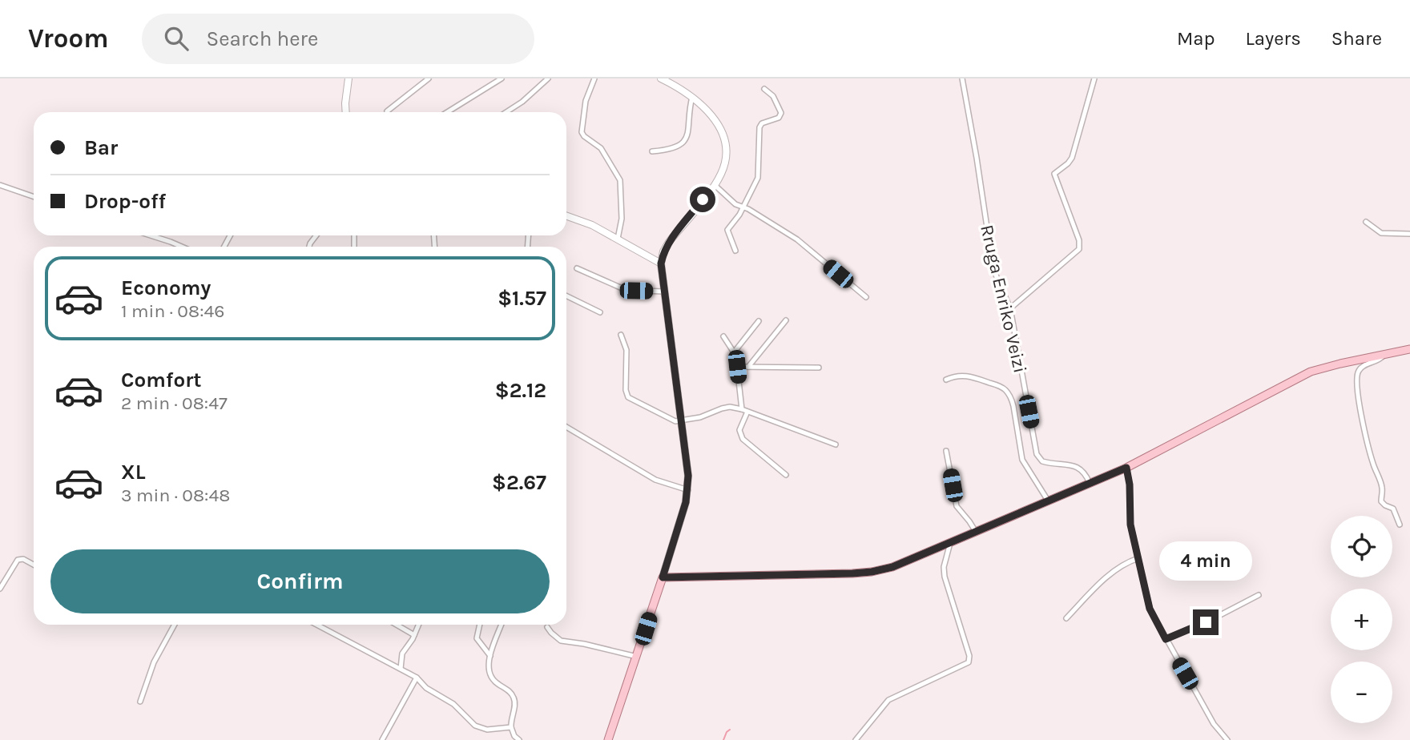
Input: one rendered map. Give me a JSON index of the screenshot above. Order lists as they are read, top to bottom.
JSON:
{
  "streets": {
    "street": ["Rruga Enriko Veizi"]
  },
  "page": {
    "header": "Vroom",
    "search": "Search here",
    "nav": ["Map", "Layers", "Share"],
    "banner": ["Bar", "Drop-off"],
    "list": [
      {
        "name": "Economy",
        "note": "1 min · 08:46",
        "value": "$1.57"
      },
      {
        "name": "Comfort",
        "note": "2 min · 08:47",
        "value": "$2.12"
      },
      {
        "name": "XL",
        "note": "3 min · 08:48",
        "value": "$2.67"
      }
    ],
    "map_buttons": ["+", "−"],
    "buttons": "Confirm",
    "bubble": "4 min"
  }
}
